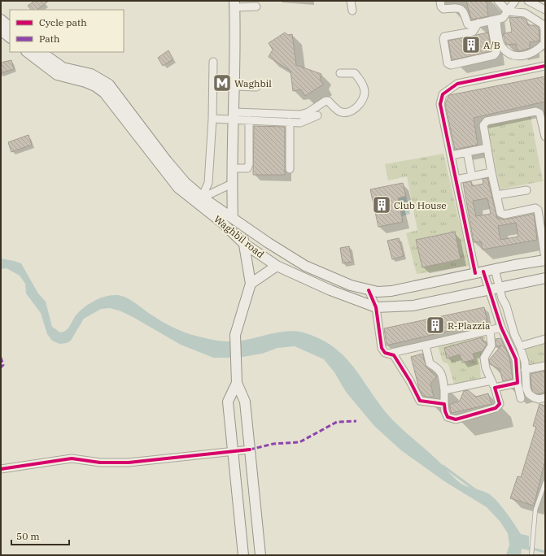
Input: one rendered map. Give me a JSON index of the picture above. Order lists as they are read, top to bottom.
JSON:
{
  "streets": {
    "main road": ["Waghbil road"]
  },
  "places": {
    "building": ["A/B", "Club House", "R-Plazzia"],
    "metro station": ["Waghbil"]
  },
  "legend": ["Cycle path", "Path"],
  "scale_bar": "50 m"
}
